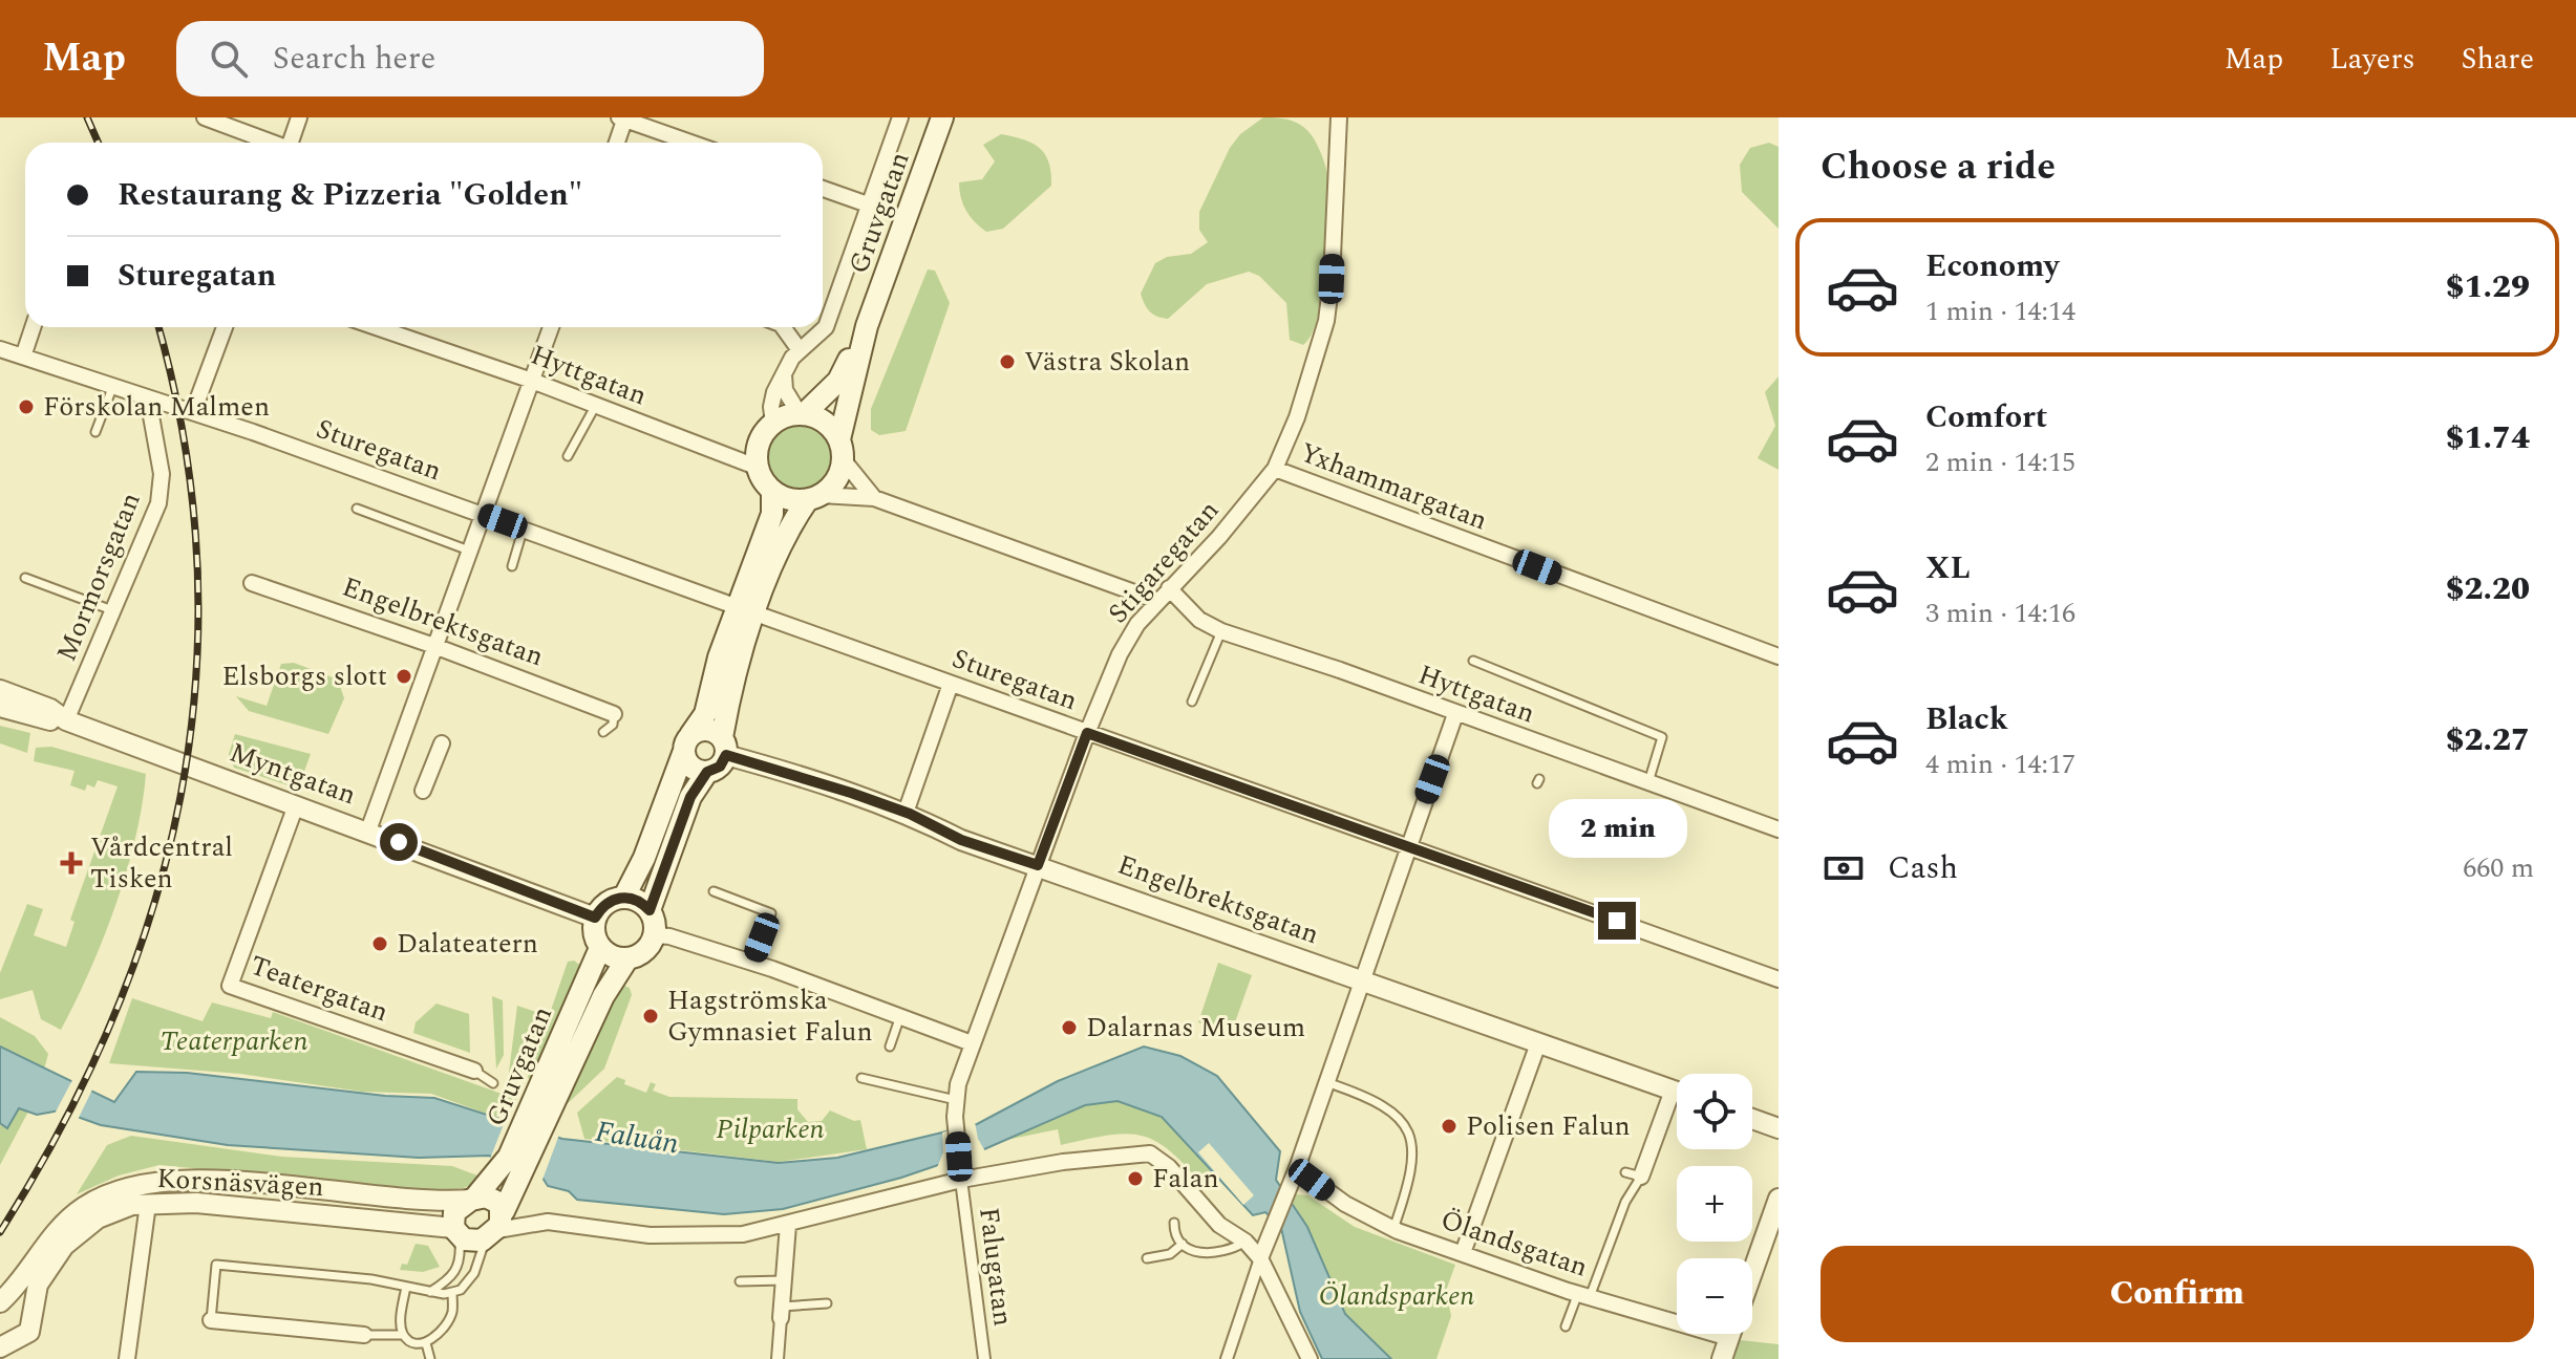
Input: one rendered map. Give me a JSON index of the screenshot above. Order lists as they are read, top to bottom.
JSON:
{
  "streets": {
    "main road": ["Gruvgatan"],
    "street": [
      "Hyttgatan",
      "Sturegatan",
      "Yxhammargatan",
      "Stigaregatan",
      "Mormorsgatan",
      "Engelbrektsgatan",
      "Myntgatan",
      "Teatergatan",
      "Korsnäsvägen",
      "Ölandsgatan",
      "Falugatan"
    ]
  },
  "crossings": [
    ["Gruvgatan", "Hyttgatan"],
    ["Gruvgatan", "Myntgatan"],
    ["Gruvgatan", "Korsnäsvägen"],
    ["Hyttgatan", "Stigaregatan"],
    ["Sturegatan", "Stigaregatan"],
    ["Sturegatan", "Mormorsgatan"],
    ["Yxhammargatan", "Stigaregatan"],
    ["Stigaregatan", "Engelbrektsgatan"],
    ["Stigaregatan", "Falugatan"],
    ["Mormorsgatan", "Myntgatan"],
    ["Myntgatan", "Teatergatan"]
  ],
  "water": ["Faluån"],
  "parks": ["Teaterparken", "Pilparken", "Ölandsparken"],
  "places": {
    "other": [
      "Västra Skolan",
      "Förskolan Malmen",
      "Elsborgs slott",
      "Dalateatern",
      "Hagströmska Gymnasiet Falun",
      "Dalarnas Museum",
      "Polisen Falun",
      "Falan"
    ],
    "health": ["Vårdcentral Tisken"]
  },
  "page": {
    "header": "Map",
    "search": "Search here",
    "nav": ["Map", "Layers", "Share"],
    "heading": "Choose a ride",
    "banner": ["Restaurang & Pizzeria \"Golden\"", "Sturegatan"],
    "list": [
      {
        "name": "Economy",
        "note": "1 min · 14:14",
        "value": "$1.29"
      },
      {
        "name": "Comfort",
        "note": "2 min · 14:15",
        "value": "$1.74"
      },
      {
        "name": "XL",
        "note": "3 min · 14:16",
        "value": "$2.20"
      },
      {
        "name": "Black",
        "note": "4 min · 14:17",
        "value": "$2.27"
      }
    ],
    "bubble": "2 min",
    "pay": ["Cash", "660 m"],
    "map_buttons": ["+", "−"],
    "buttons": "Confirm"
  }
}
